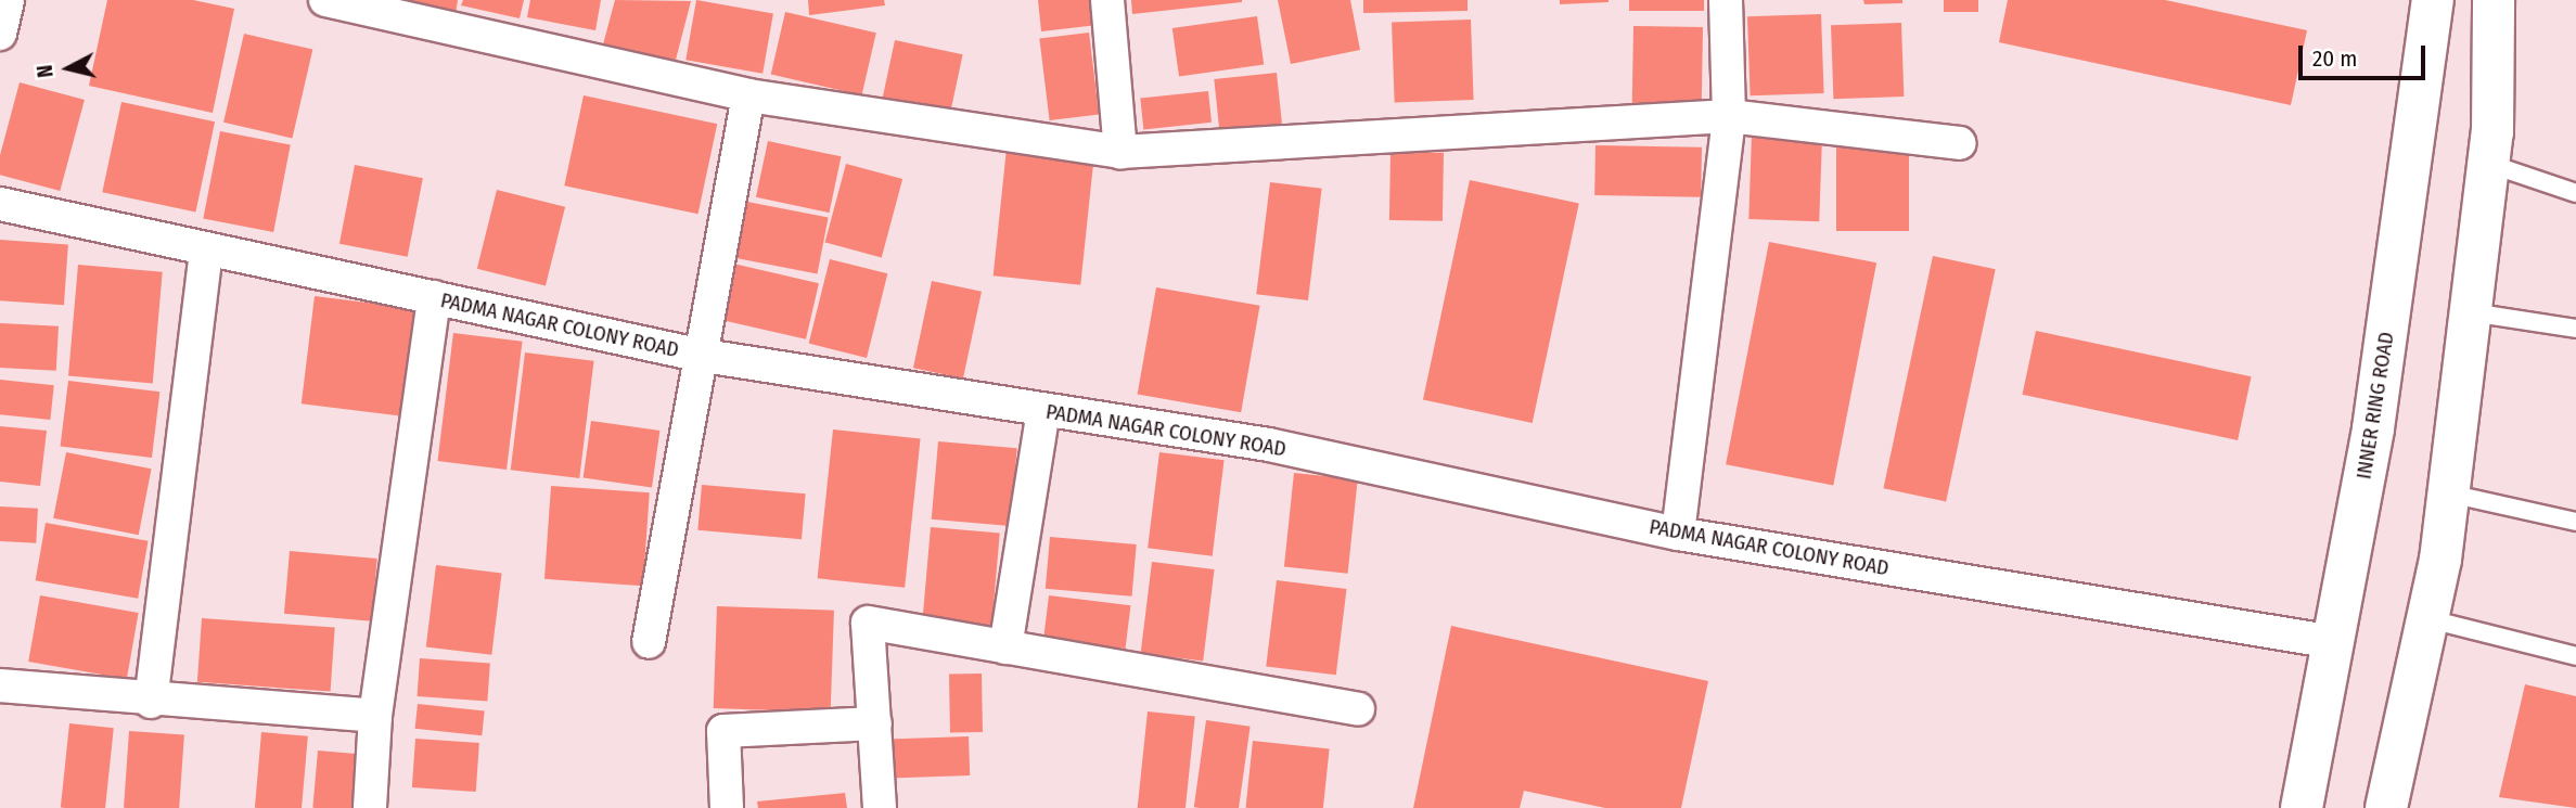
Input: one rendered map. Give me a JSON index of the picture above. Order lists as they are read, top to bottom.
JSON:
{
  "streets": {
    "highway": ["INNER RING ROAD"],
    "street": ["PADMA NAGAR COLONY ROAD"]
  },
  "crossings": [
    ["PADMA NAGAR COLONY ROAD", "INNER RING ROAD"]
  ],
  "scale_bar": "20 m",
  "north": "left"
}
